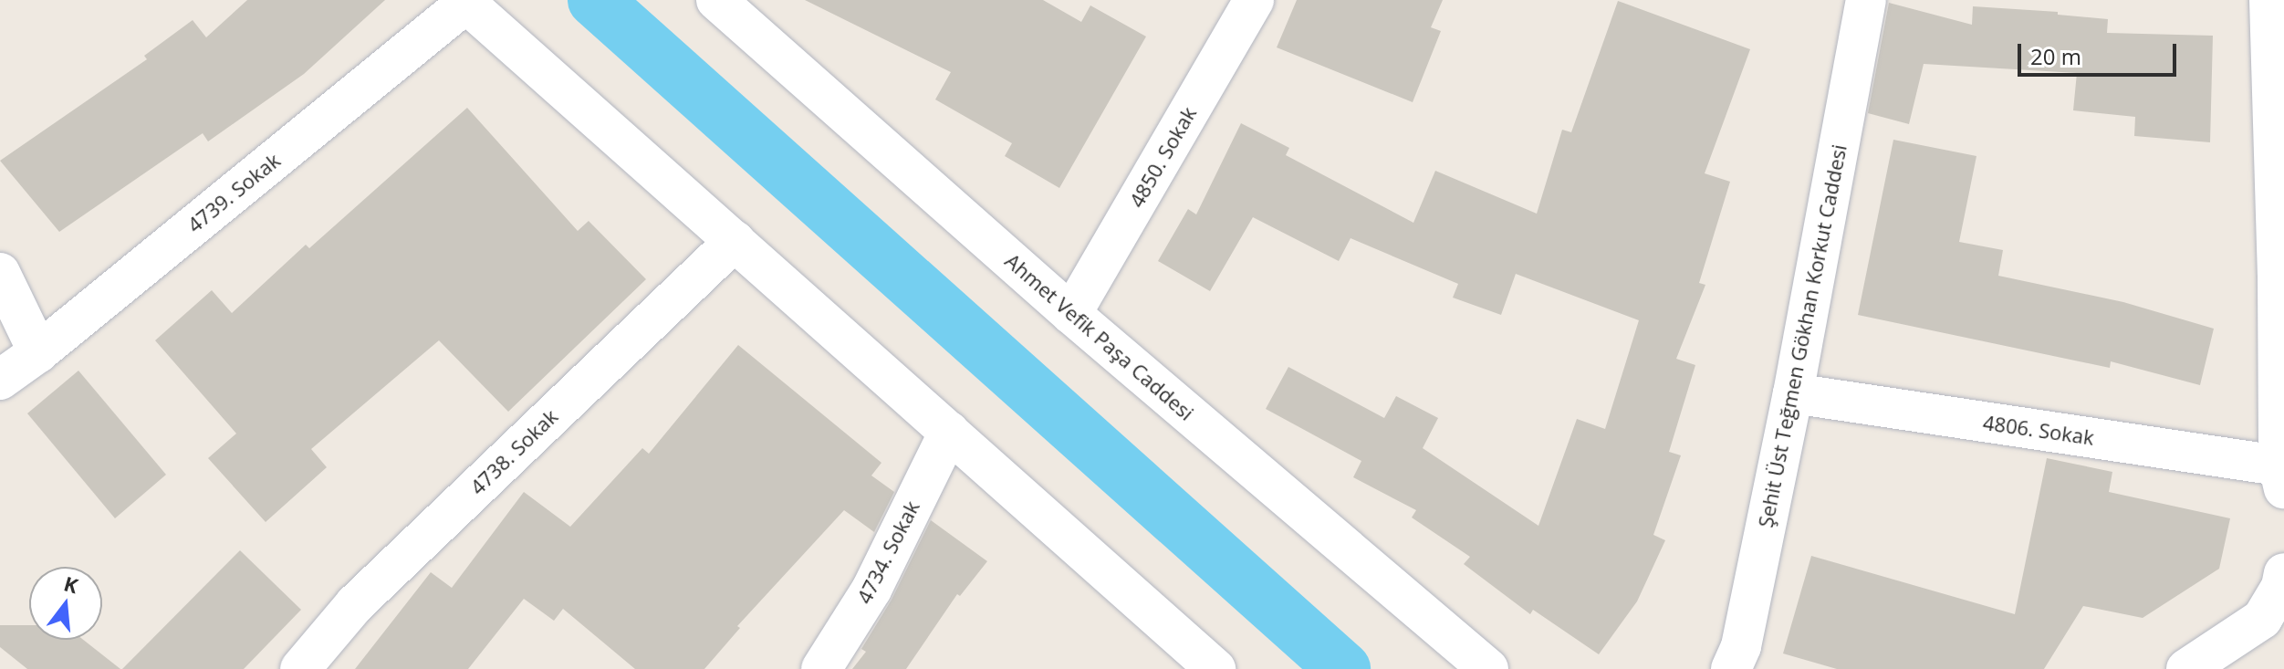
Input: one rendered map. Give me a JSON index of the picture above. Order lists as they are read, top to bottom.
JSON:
{
  "streets": {
    "street": [
      "4850. Sokak",
      "4739. Sokak",
      "Şehit Üst Teğmen Gökhan Korkut Caddesi",
      "Ahmet Vefik Paşa Caddesi",
      "4806. Sokak",
      "4738. Sokak",
      "4734. Sokak"
    ]
  },
  "crossings": [
    ["4850. Sokak", "Ahmet Vefik Paşa Caddesi"],
    ["Şehit Üst Teğmen Gökhan Korkut Caddesi", "4806. Sokak"]
  ],
  "scale_bar": "20 m",
  "north": "top"
}
